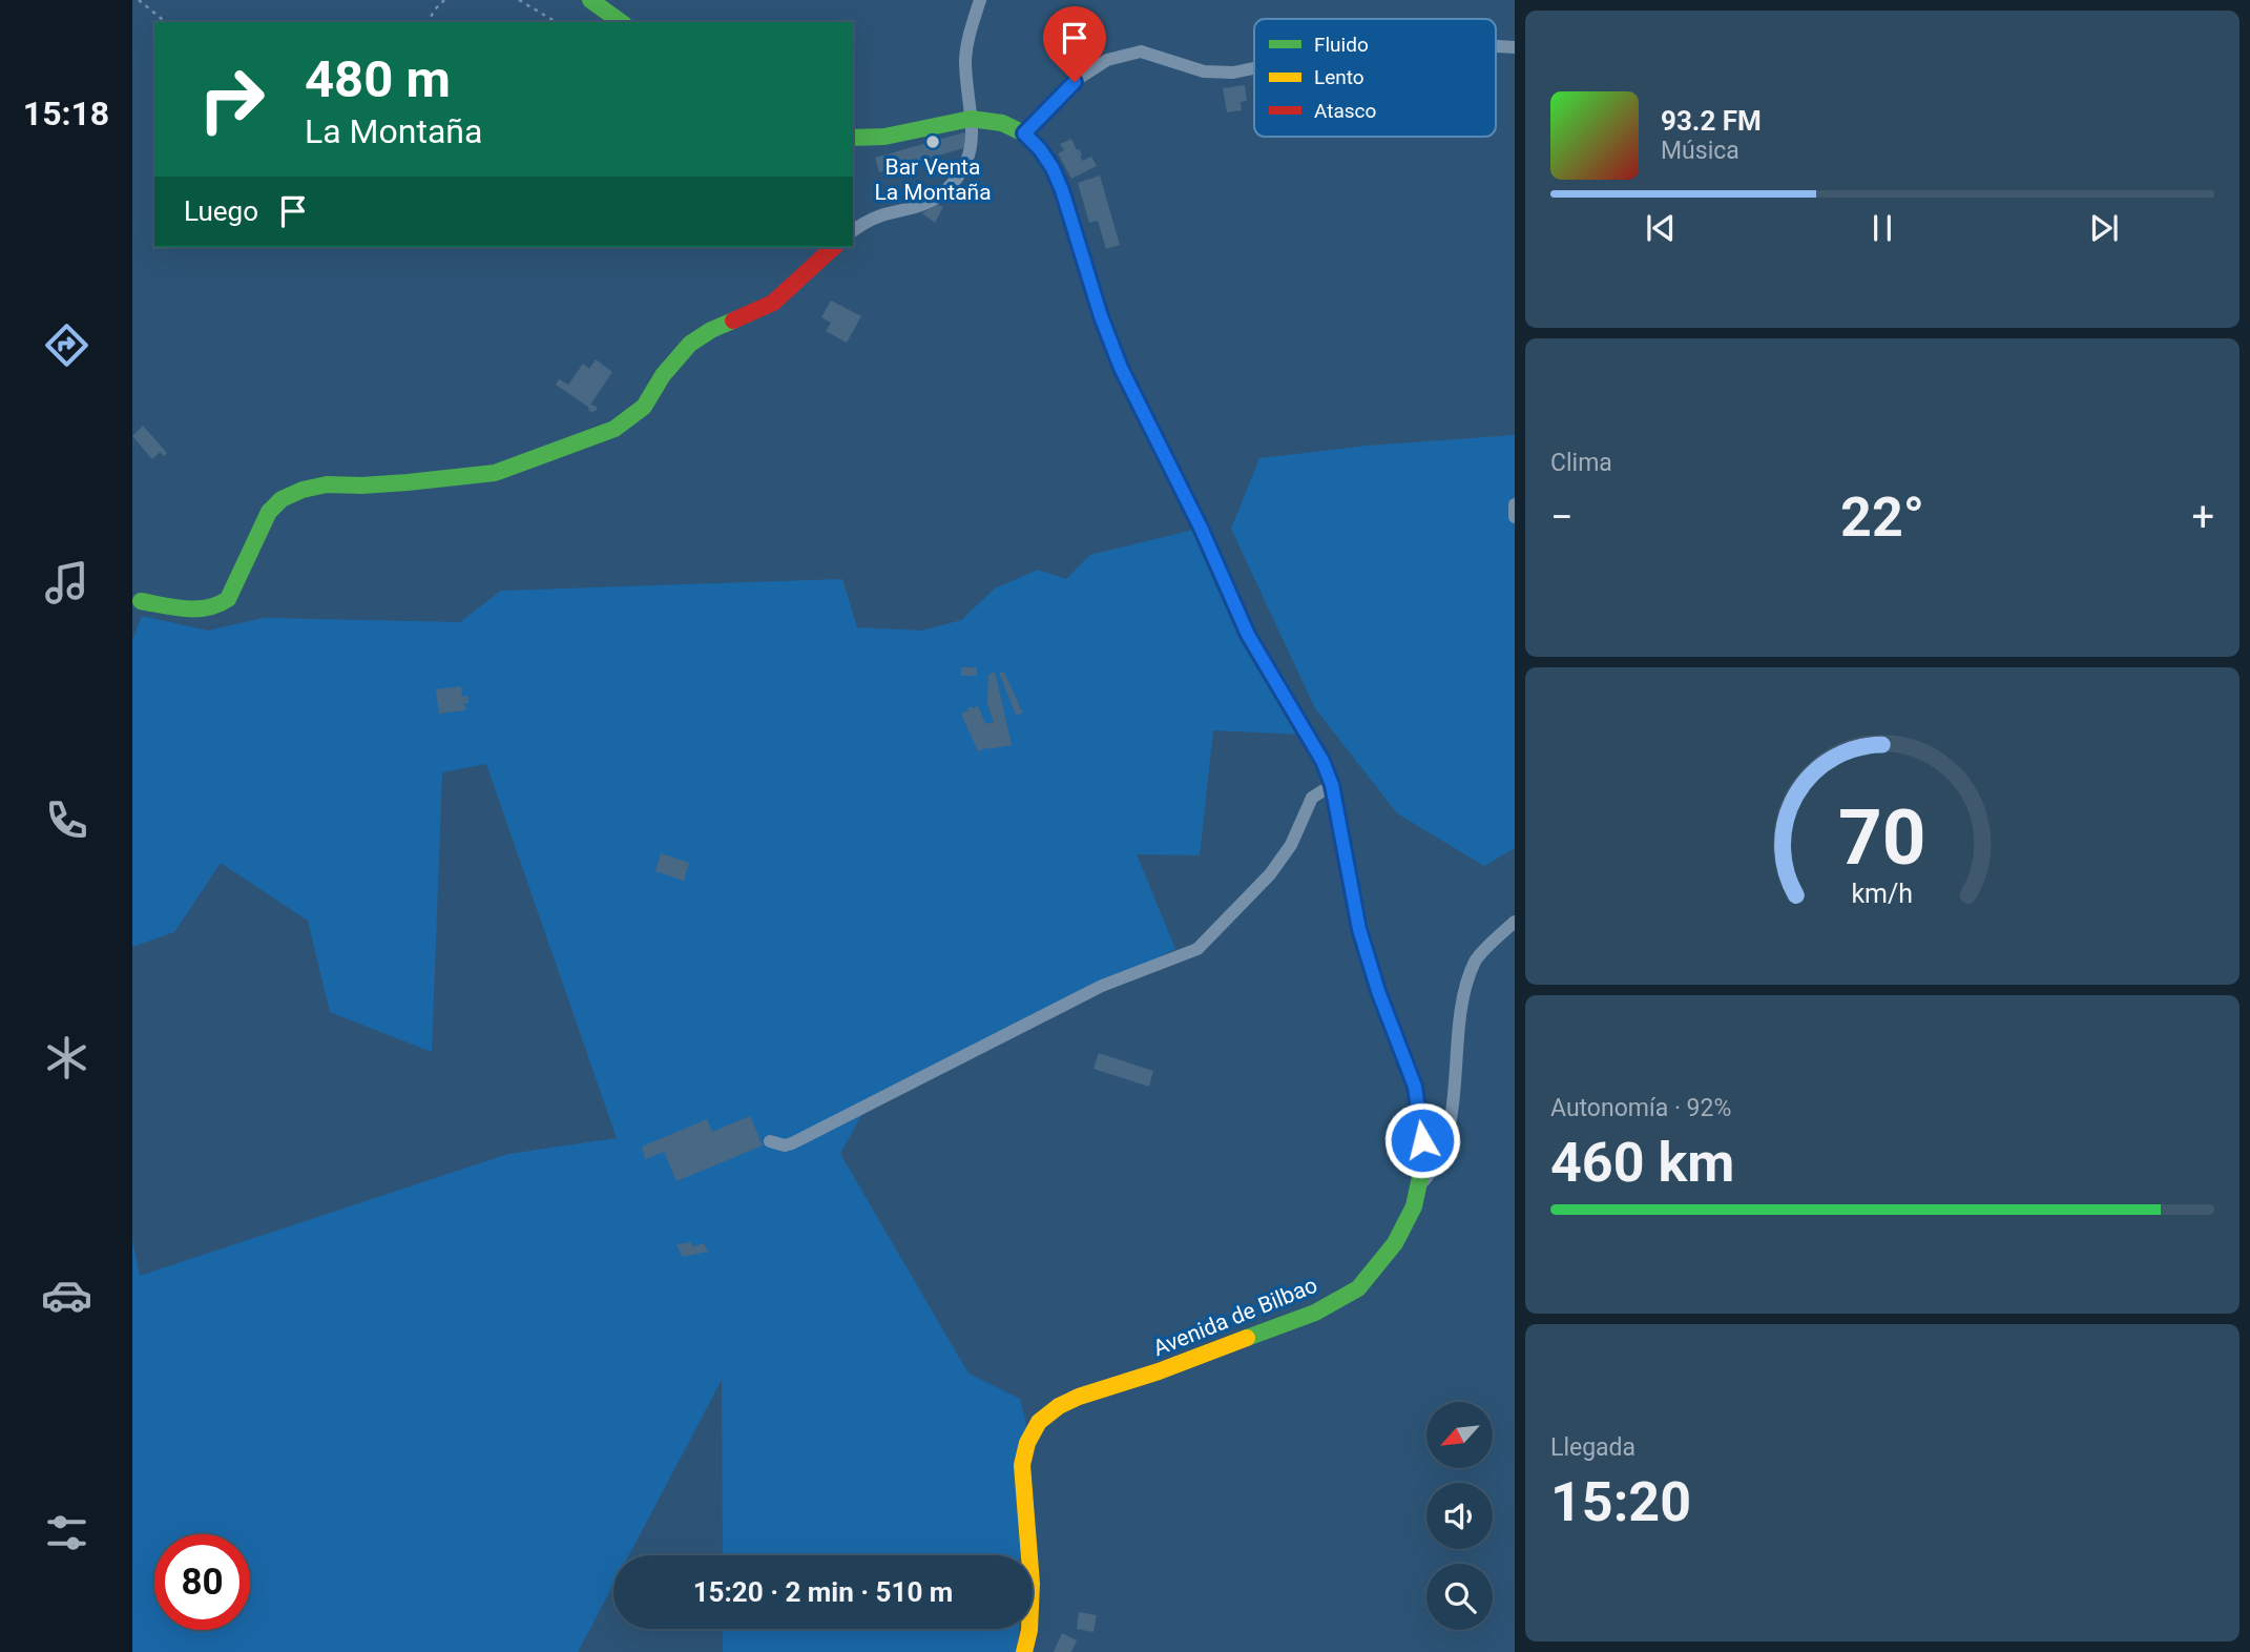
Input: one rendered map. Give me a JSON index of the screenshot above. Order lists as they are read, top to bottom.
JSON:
{
  "streets": {
    "main road": ["Avenida de Bilbao"]
  },
  "places": ["Bar Venta La Montaña"],
  "legend": ["Fluido", "Lento", "Atasco"],
  "north": "bottom left",
  "page": {
    "tabs": "15:18",
    "turn": ["480 m", "La Montaña"],
    "song": ["93.2 FM", "Música"],
    "then": "Luego",
    "tile": [
      "Clima",
      ["Autonomía · 92%", "460 km"],
      ["Llegada", "15:20"]
    ],
    "heat": ["−", "22°", "+"],
    "limit": "80",
    "trip": "15:20 · 2 min · 510 m",
    "gauge": ["70", "km/h"]
  }
}
